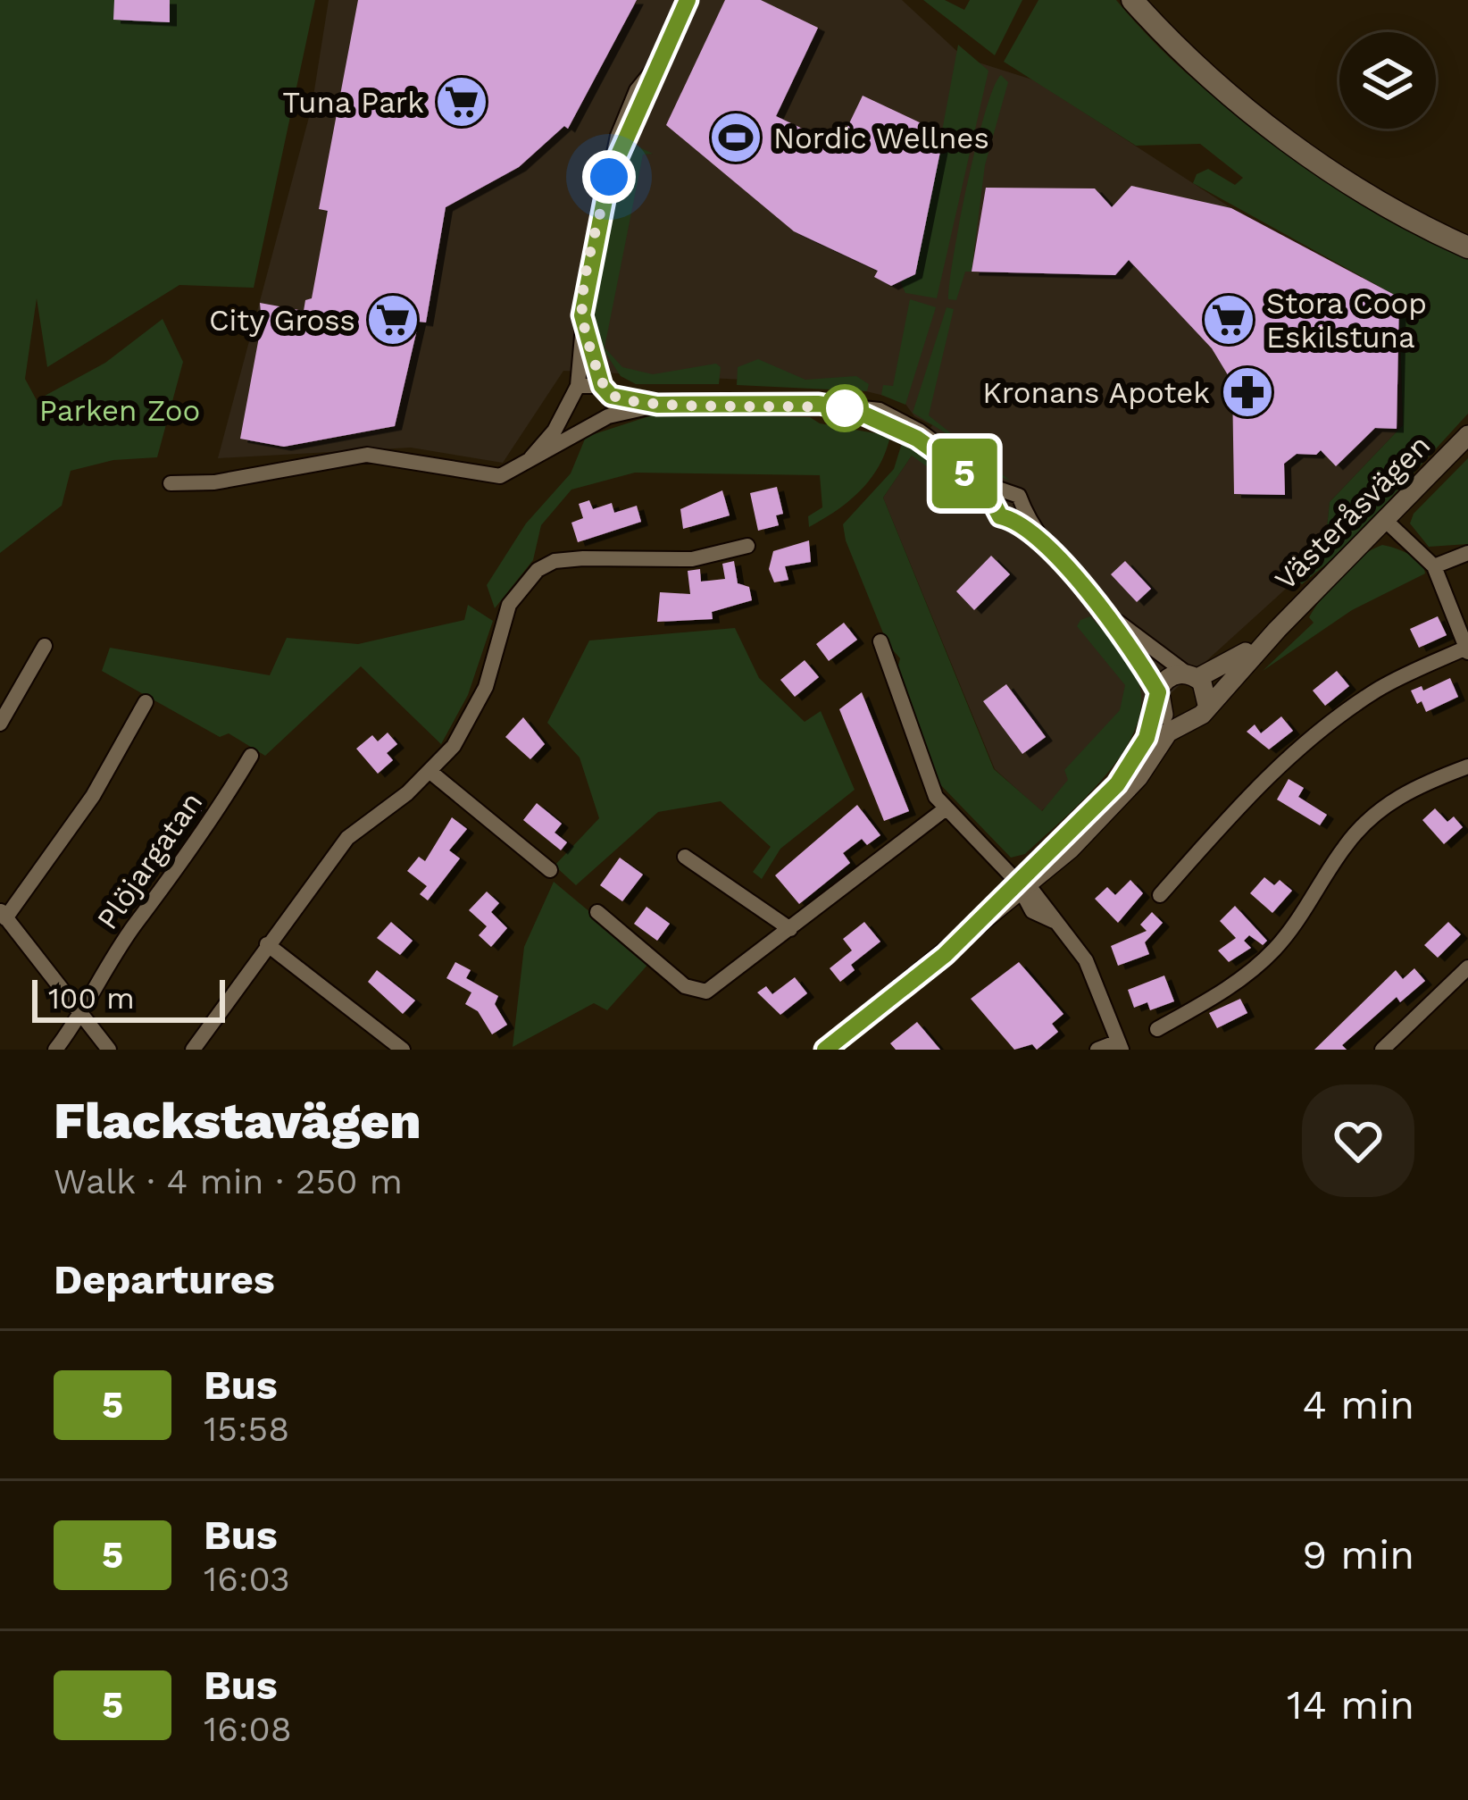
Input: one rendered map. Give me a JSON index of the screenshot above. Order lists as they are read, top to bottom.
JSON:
{
  "streets": {
    "street": ["Västeråsvägen", "Plöjargatan"]
  },
  "parks": ["Parken Zoo"],
  "places": {
    "supermarket": ["Tuna Park", "City Gross", "Stora Coop Eskilstuna"],
    "sports": ["Nordic Wellnes"],
    "pharmacy": ["Kronans Apotek"]
  },
  "lines": ["bus line 5"],
  "scale_bar": "100 m",
  "page": {
    "on_map": "5",
    "scale": "100 m",
    "heading": [
      ["Flackstavägen", "Walk · 4 min · 250 m"],
      "Departures"
    ],
    "list": [
      {
        "mark": "5",
        "name": "Bus",
        "note": "15:58",
        "value": "4 min"
      },
      {
        "mark": "5",
        "name": "Bus",
        "note": "16:03",
        "value": "9 min"
      },
      {
        "mark": "5",
        "name": "Bus",
        "note": "16:08",
        "value": "14 min"
      }
    ]
  }
}
